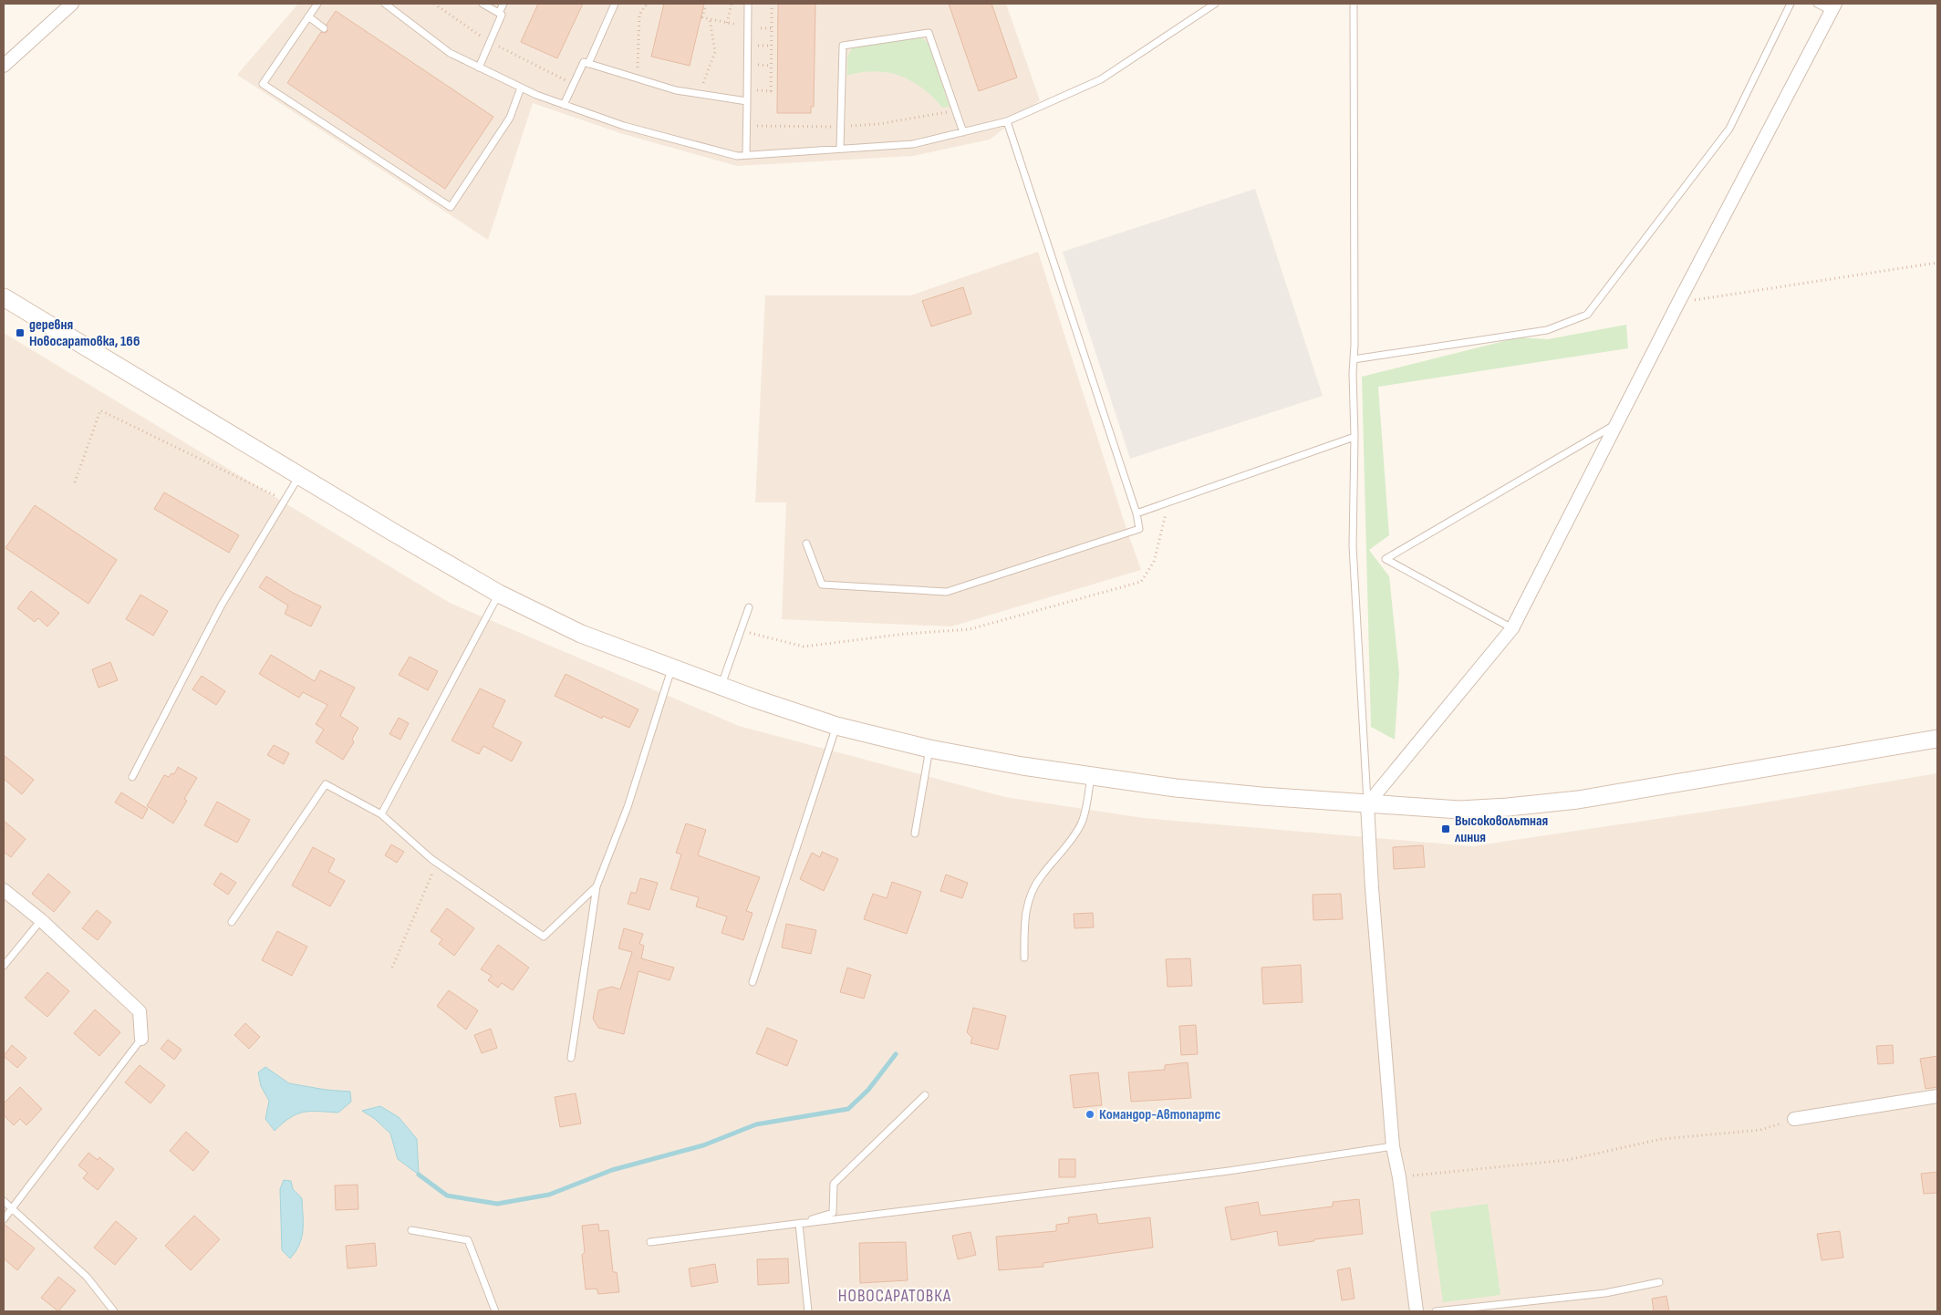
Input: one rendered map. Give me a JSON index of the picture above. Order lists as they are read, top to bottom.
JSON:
{
  "districts": ["НОВОСАРАТОВКА"],
  "places": {
    "transit": ["деревня Новосаратовка, 166", "Высоковольтная линия"],
    "other": ["Командор-Автопартс"]
  }
}
